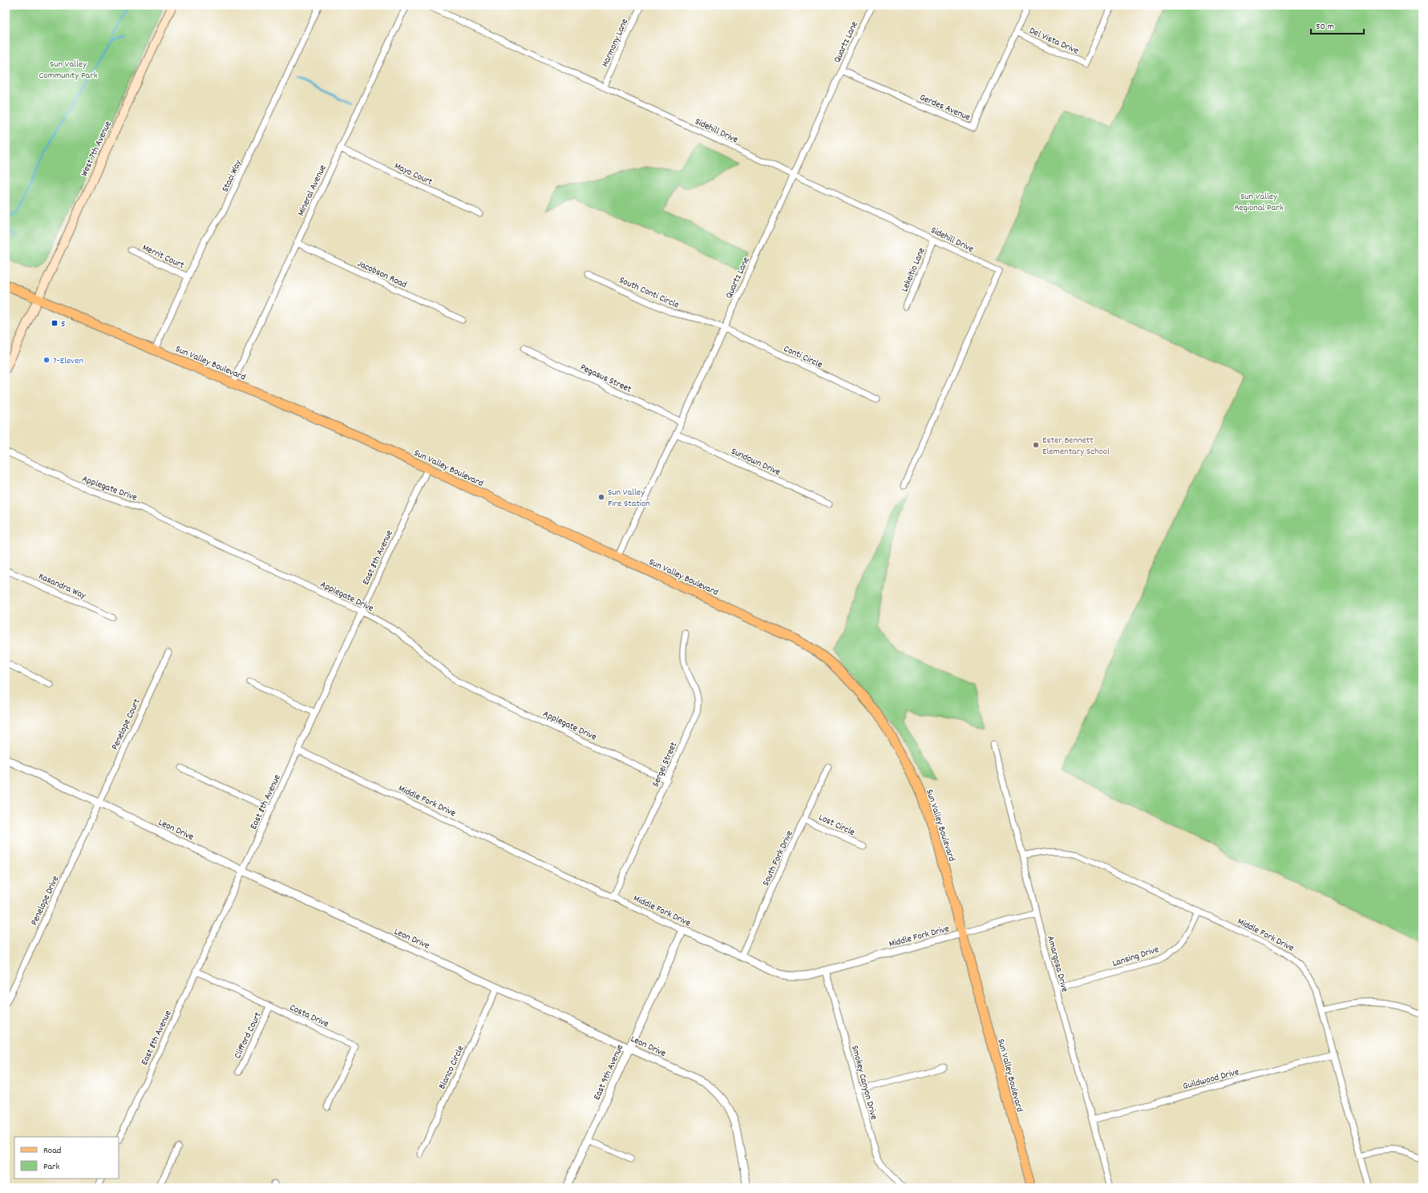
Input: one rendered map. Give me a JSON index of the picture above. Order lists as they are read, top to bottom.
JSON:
{
  "streets": {
    "main road": ["West 7th Avenue", "Sun Valley Boulevard"],
    "street": [
      "Del Vista Drive",
      "Quartz Lane",
      "Harmony Lane",
      "Gerdes Avenue",
      "Sidehill Drive",
      "Mayo Court",
      "Staci Way",
      "Mineral Avenue",
      "Merrit Court",
      "Lekeitio Lane",
      "Jacobson Road",
      "South Conti Circle",
      "Conti Circle",
      "Pegasus Street",
      "Sundown Drive",
      "Applegate Drive",
      "East 8th Avenue",
      "Kasandra Way",
      "Penelope Court",
      "Sergei Street",
      "Middle Fork Drive",
      "Lost Circle",
      "Leon Drive",
      "South Fork Drive",
      "Penelope Drive",
      "Lansing Drive",
      "Amargosa Drive",
      "Costa Drive",
      "Clifford Court",
      "Blanco Circle",
      "East 9th Avenue",
      "Guildwood Drive",
      "Smokey Canyon Drive"
    ]
  },
  "crossings": [
    ["Del Vista Drive", "Gerdes Avenue"],
    ["Quartz Lane", "Gerdes Avenue"],
    ["Quartz Lane", "Sidehill Drive"],
    ["Quartz Lane", "South Conti Circle"],
    ["Quartz Lane", "Conti Circle"],
    ["Quartz Lane", "Sun Valley Boulevard"],
    ["Quartz Lane", "Pegasus Street"],
    ["Quartz Lane", "Sundown Drive"],
    ["Harmony Lane", "Sidehill Drive"],
    ["Sidehill Drive", "Lekeitio Lane"],
    ["West 7th Avenue", "Sun Valley Boulevard"],
    ["Mayo Court", "Mineral Avenue"],
    ["Staci Way", "Merrit Court"],
    ["Staci Way", "Sun Valley Boulevard"],
    ["Mineral Avenue", "Jacobson Road"],
    ["Mineral Avenue", "Sun Valley Boulevard"],
    ["South Conti Circle", "Conti Circle"],
    ["Sun Valley Boulevard", "East 8th Avenue"],
    ["Sun Valley Boulevard", "Middle Fork Drive"],
    ["Applegate Drive", "East 8th Avenue"],
    ["Applegate Drive", "Sergei Street"],
    ["East 8th Avenue", "Middle Fork Drive"],
    ["East 8th Avenue", "Leon Drive"],
    ["East 8th Avenue", "Costa Drive"],
    ["Penelope Court", "Leon Drive"],
    ["Penelope Court", "Penelope Drive"],
    ["Sergei Street", "Middle Fork Drive"],
    ["Middle Fork Drive", "South Fork Drive"],
    ["Middle Fork Drive", "Lansing Drive"],
    ["Middle Fork Drive", "Amargosa Drive"],
    ["Middle Fork Drive", "East 9th Avenue"],
    ["Middle Fork Drive", "Guildwood Drive"],
    ["Middle Fork Drive", "Smokey Canyon Drive"],
    ["Lost Circle", "South Fork Drive"],
    ["Leon Drive", "Penelope Drive"],
    ["Leon Drive", "Blanco Circle"],
    ["Leon Drive", "East 9th Avenue"],
    ["Lansing Drive", "Amargosa Drive"],
    ["Amargosa Drive", "Guildwood Drive"],
    ["Costa Drive", "Clifford Court"]
  ],
  "parks": ["Sun Valley Community Park", "Sun Valley Regional Park"],
  "places": {
    "transit": ["5"],
    "other": ["7-Eleven", "Ester Bennett Elementary School", "Sun Valley Fire Station"]
  },
  "legend": ["Road", "Park"],
  "scale_bar": "50 m"
}
